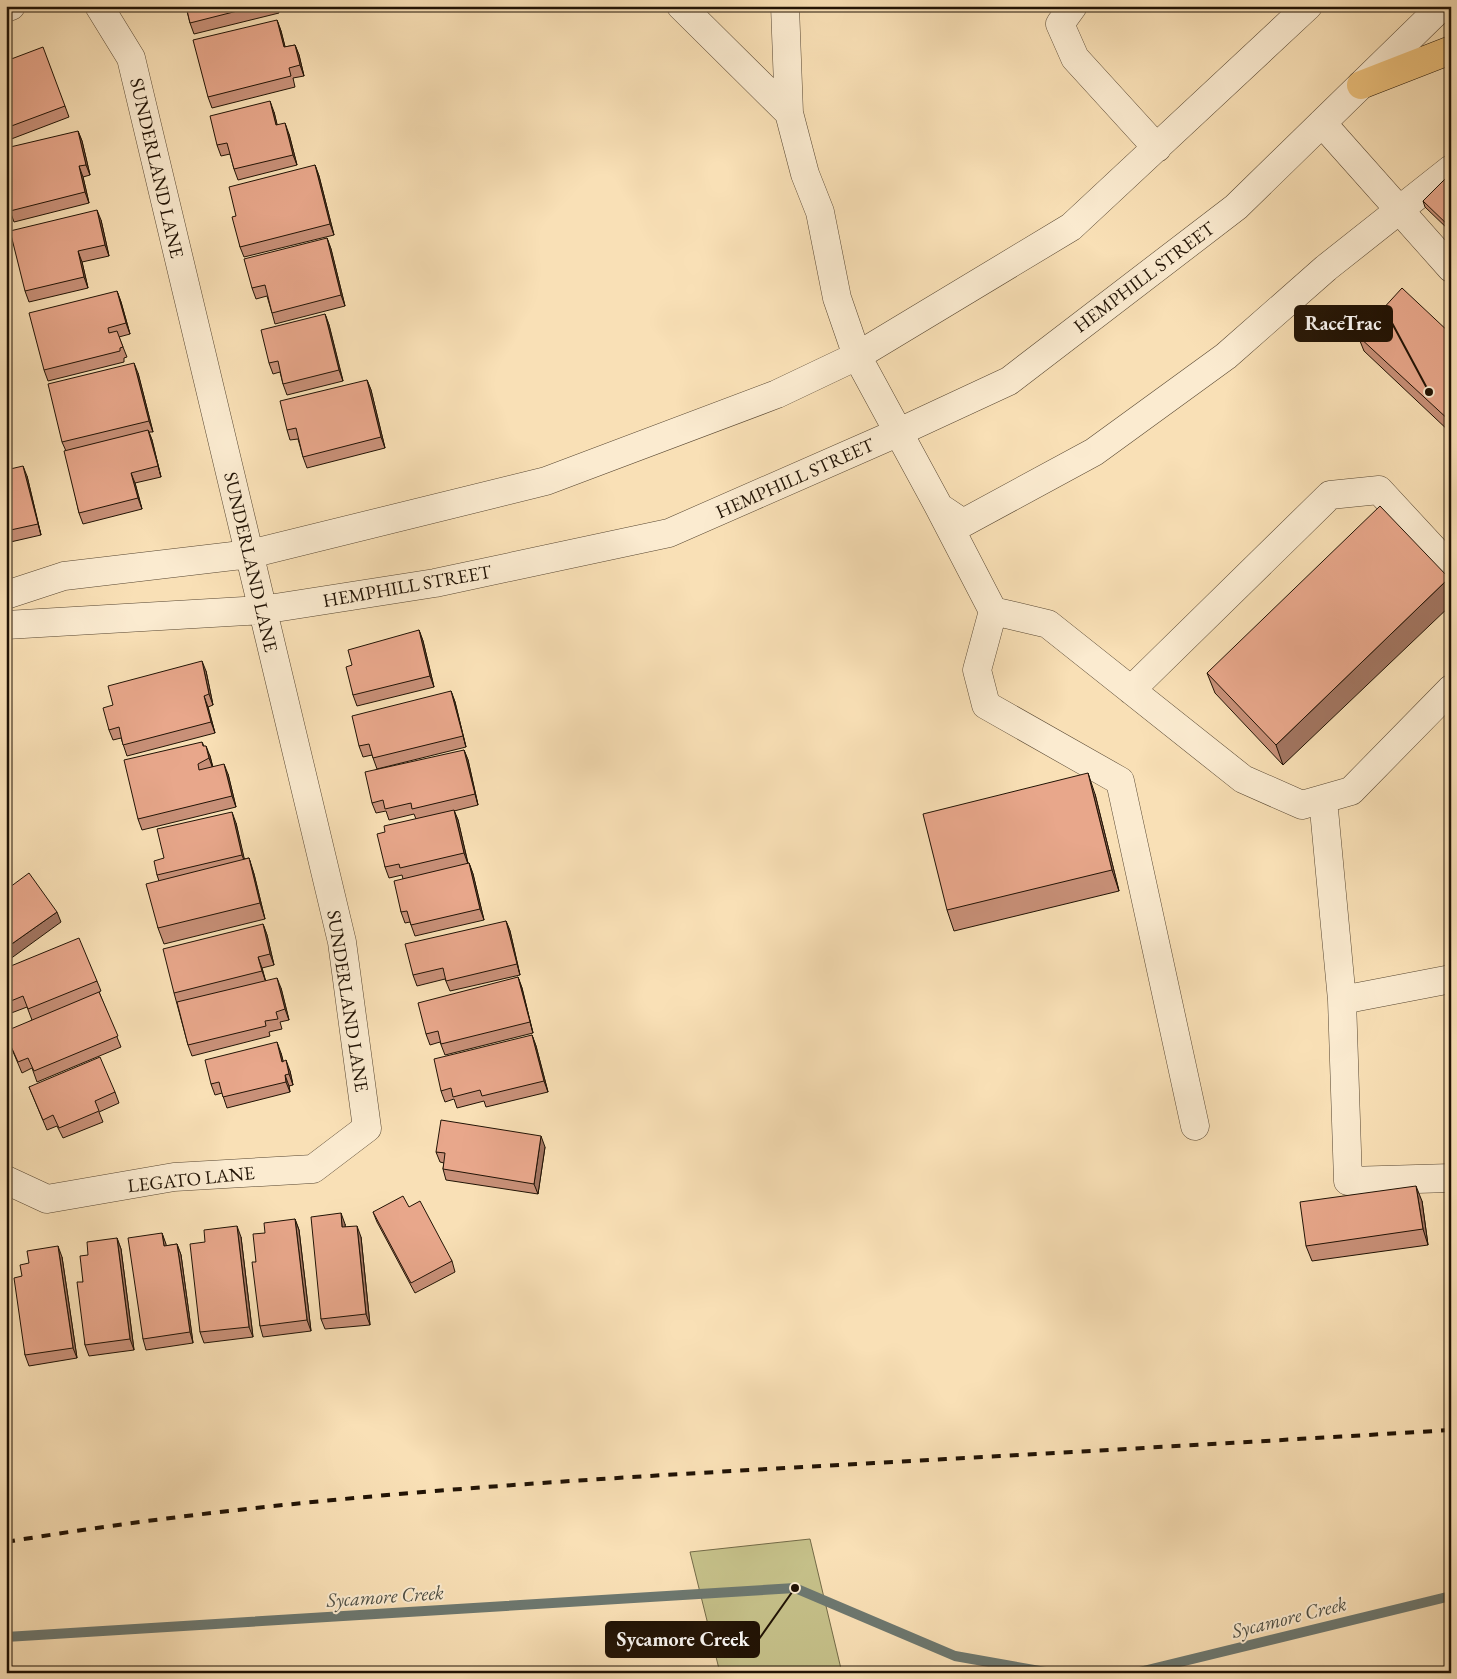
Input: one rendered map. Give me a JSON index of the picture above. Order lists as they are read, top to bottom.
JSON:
{
  "streets": {
    "street": ["SUNDERLAND LANE", "HEMPHILL STREET", "LEGATO LANE"]
  },
  "crossings": [
    ["SUNDERLAND LANE", "HEMPHILL STREET"],
    ["SUNDERLAND LANE", "LEGATO LANE"]
  ],
  "water": ["Sycamore Creek"],
  "places": ["RaceTrac", "Sycamore Creek"]
}
